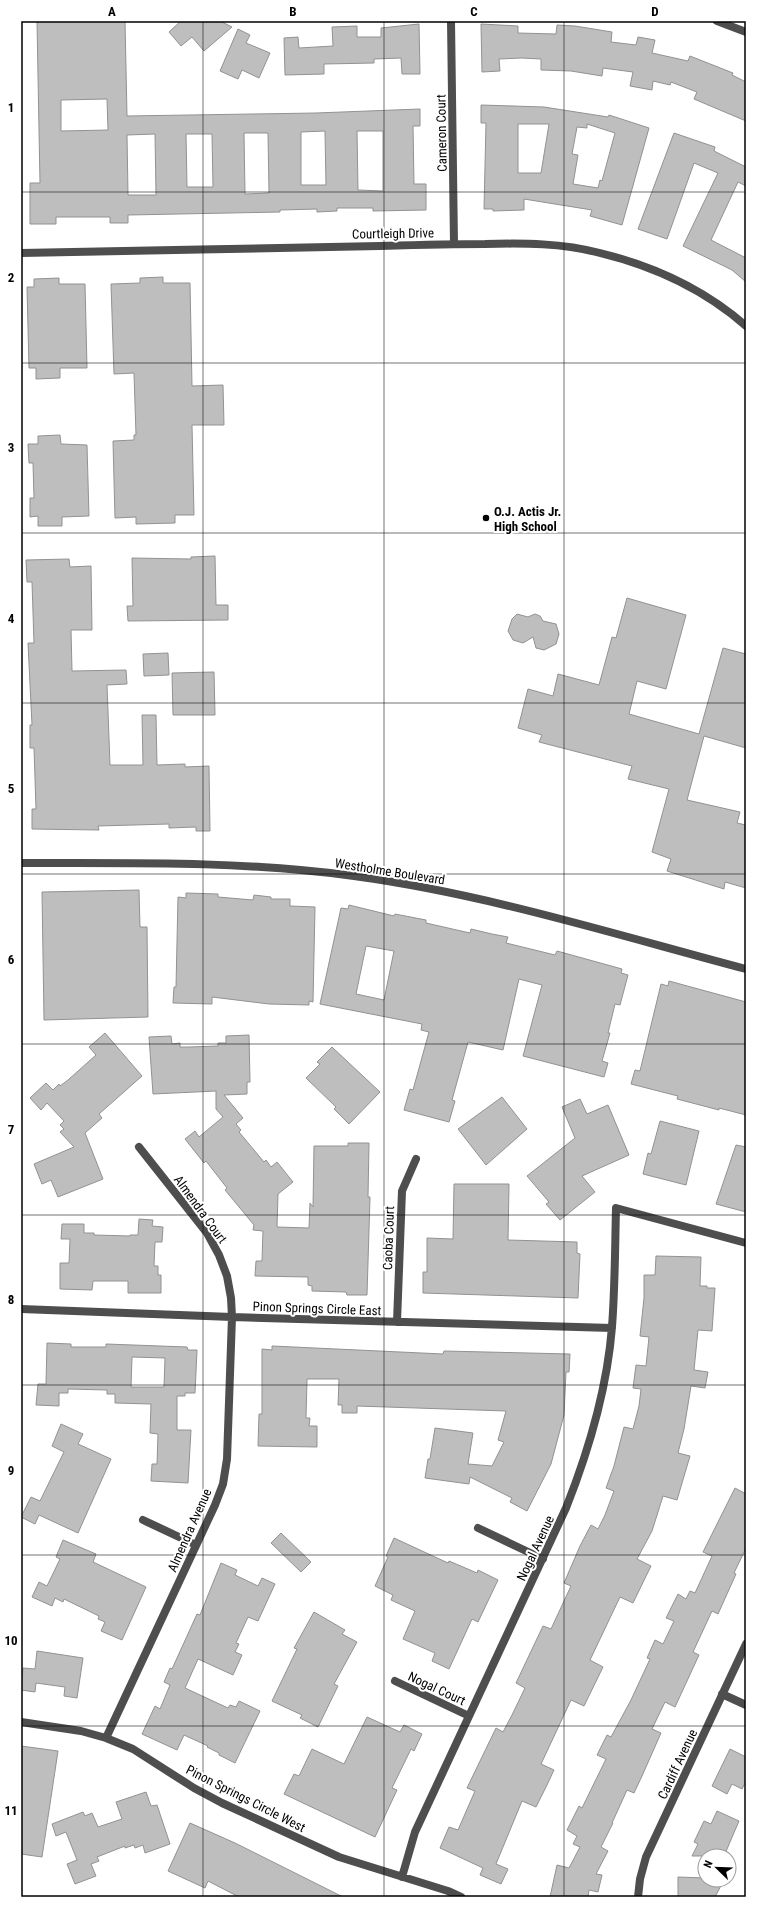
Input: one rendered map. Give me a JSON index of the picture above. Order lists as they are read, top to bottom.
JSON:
{
  "streets": {
    "street": [
      "Cameron Court",
      "Courtleigh Drive",
      "Westholme Boulevard",
      "Almendra Court",
      "Caoba Court",
      "Pinon Springs Circle East",
      "Almendra Avenue",
      "Nogal Avenue",
      "Nogal Court",
      "Cardiff Avenue",
      "Pinon Springs Circle West"
    ]
  },
  "crossings": [
    ["Cameron Court", "Courtleigh Drive"],
    ["Almendra Court", "Pinon Springs Circle East"],
    ["Almendra Court", "Almendra Avenue"],
    ["Caoba Court", "Pinon Springs Circle East"],
    ["Pinon Springs Circle East", "Almendra Avenue"],
    ["Pinon Springs Circle East", "Nogal Avenue"],
    ["Almendra Avenue", "Pinon Springs Circle West"],
    ["Nogal Avenue", "Nogal Court"],
    ["Nogal Avenue", "Pinon Springs Circle West"]
  ],
  "places": ["O.J. Actis Jr. High School"],
  "north": "top left",
  "grid": {
    "columns": [
      "A",
      "B",
      "C",
      "D"
    ],
    "rows": [
      "1",
      "2",
      "3",
      "4",
      "5",
      "6",
      "7",
      "8",
      "9",
      "10",
      "11"
    ]
  }
}
